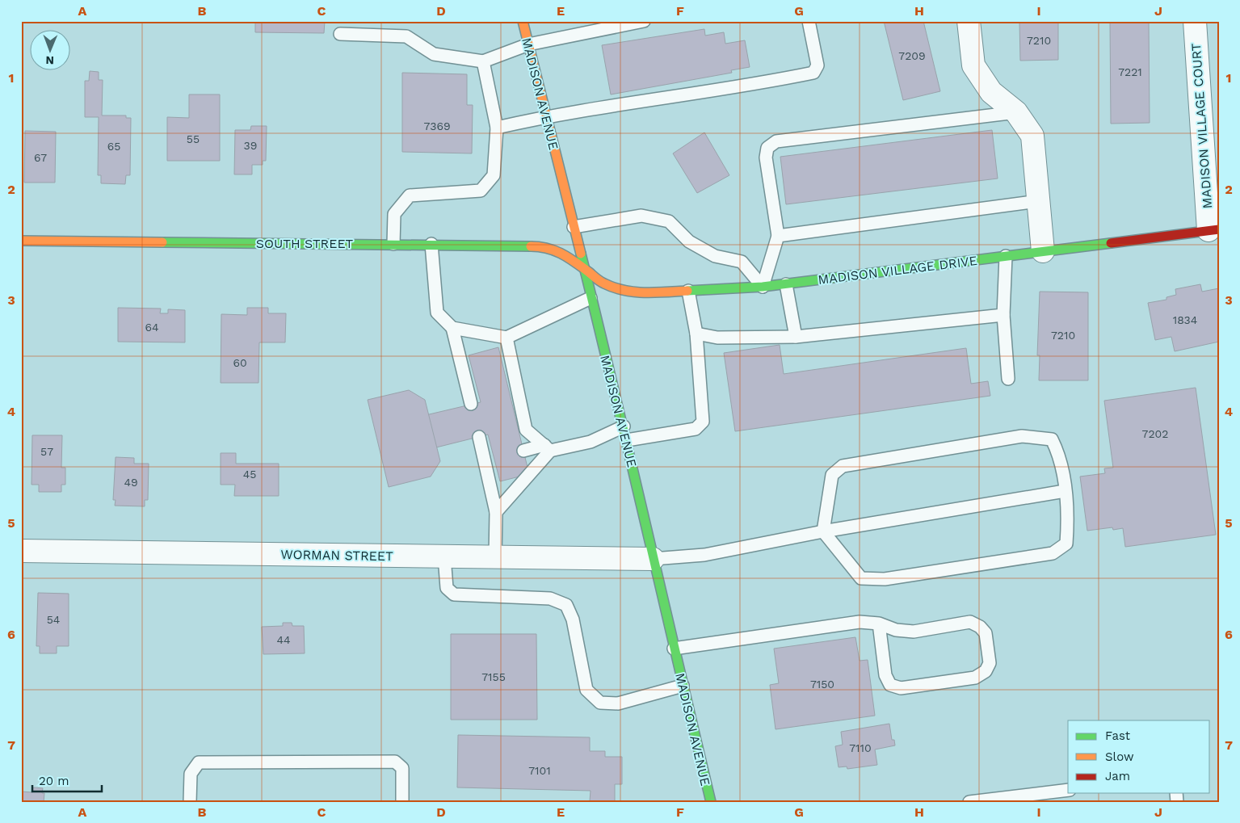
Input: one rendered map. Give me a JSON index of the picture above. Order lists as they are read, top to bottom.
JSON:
{
  "streets": {
    "street": [
      "MADISON AVENUE",
      "MADISON VILLAGE COURT",
      "SOUTH STREET",
      "MADISON VILLAGE DRIVE",
      "WORMAN STREET"
    ]
  },
  "crossings": [
    ["MADISON AVENUE", "SOUTH STREET"],
    ["MADISON AVENUE", "MADISON VILLAGE DRIVE"],
    ["MADISON AVENUE", "WORMAN STREET"],
    ["MADISON VILLAGE COURT", "MADISON VILLAGE DRIVE"],
    ["SOUTH STREET", "MADISON VILLAGE DRIVE"]
  ],
  "house_numbers": [
    "7210",
    "7209",
    "7221",
    "7369",
    "55",
    "39",
    "65",
    "67",
    "1834",
    "64",
    "7210",
    "60",
    "7202",
    "57",
    "45",
    "49",
    "54",
    "44",
    "7155",
    "7150",
    "7110",
    "7101"
  ],
  "legend": ["Fast", "Slow", "Jam"],
  "scale_bar": "20 m",
  "north": "bottom",
  "grid": {
    "columns": [
      "A",
      "B",
      "C",
      "D",
      "E",
      "F",
      "G",
      "H",
      "I",
      "J"
    ],
    "rows": [
      "1",
      "2",
      "3",
      "4",
      "5",
      "6",
      "7"
    ]
  }
}
